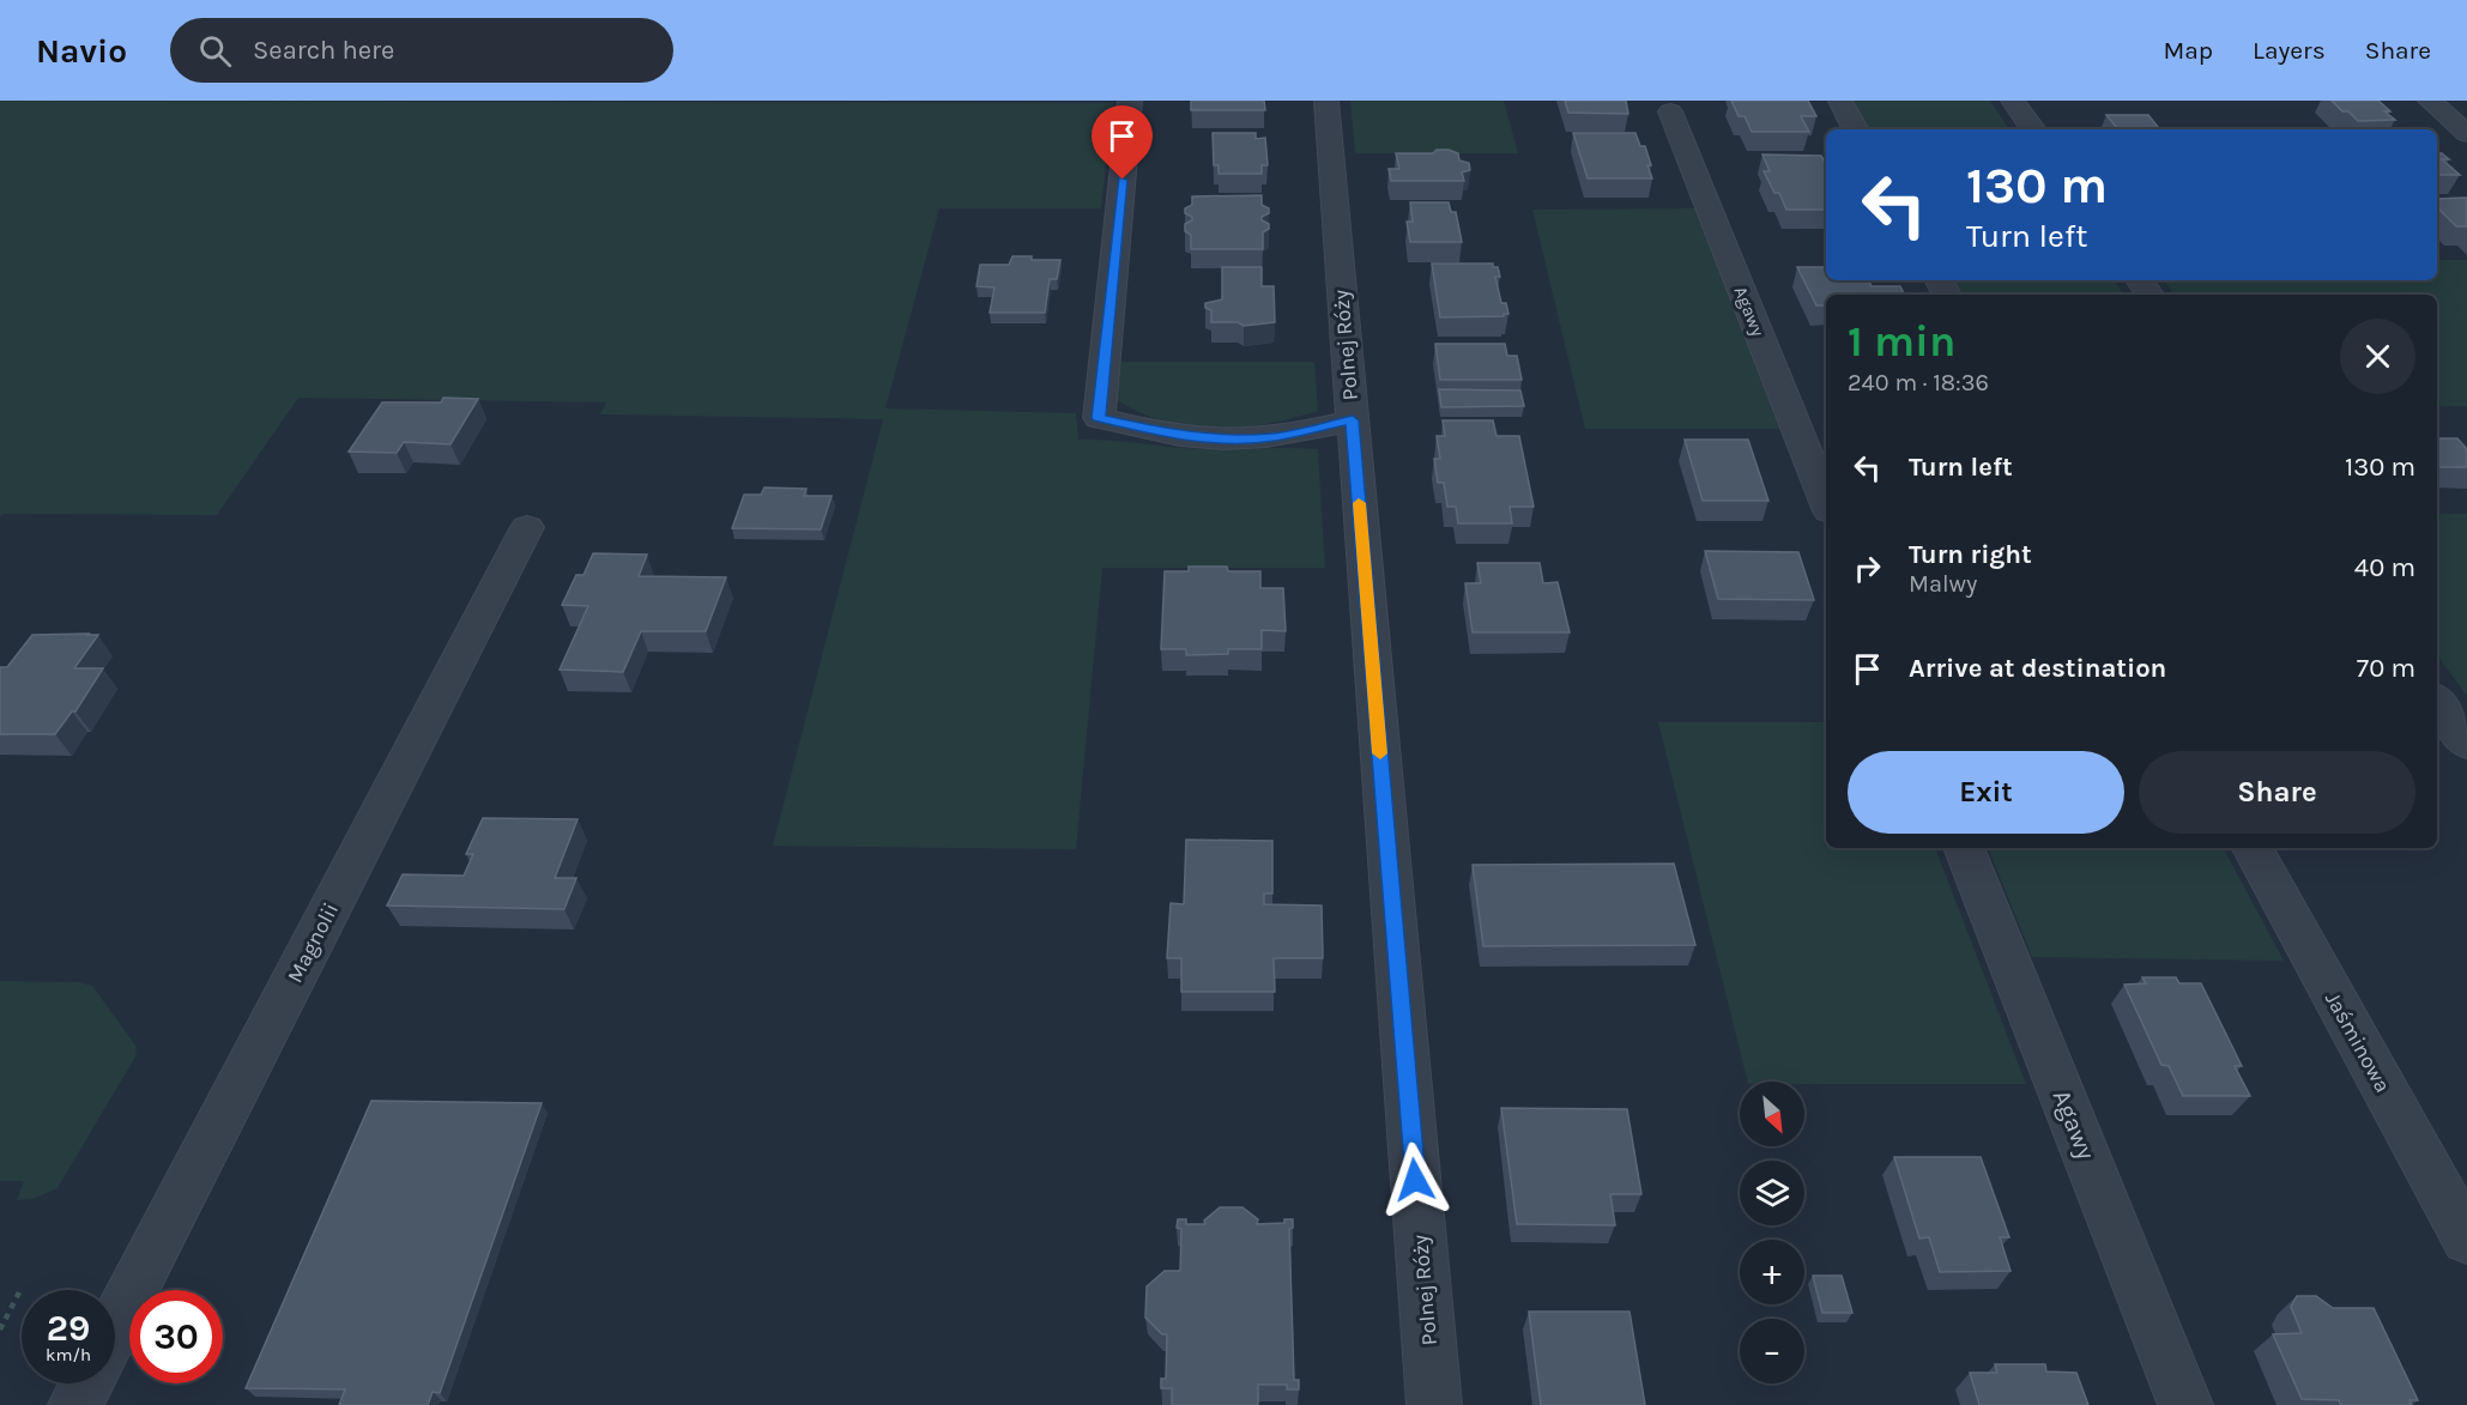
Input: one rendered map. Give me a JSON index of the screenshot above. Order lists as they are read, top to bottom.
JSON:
{
  "streets": {
    "street": [
      "Agawy",
      "Polnej Róży",
      "Magnolii",
      "Jaśminowa"
    ]
  },
  "north": "bottom right",
  "page": {
    "header": "Navio",
    "search": "Search here",
    "nav": ["Map", "Layers", "Share"],
    "turn": ["130 m", "Turn left"],
    "heading": ["1 min", "240 m · 18:36"],
    "list": [
      {
        "name": "Turn left",
        "value": "130 m"
      },
      {
        "name": "Turn right",
        "note": "Malwy",
        "value": "40 m"
      },
      {
        "name": "Arrive at destination",
        "value": "70 m"
      }
    ],
    "buttons": ["Exit", "Share"],
    "map_buttons": ["+", "−"],
    "speed": "29 km/h",
    "limit": "30"
  }
}
